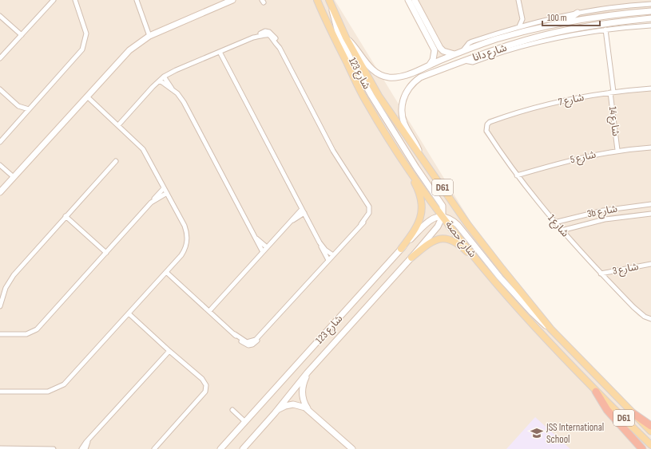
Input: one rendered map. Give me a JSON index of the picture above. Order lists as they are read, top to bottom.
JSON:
{
  "streets": {
    "main road": ["D61", "شارع حصة"],
    "street": [
      "شارع دانا",
      "شارع 123",
      "شارع 7",
      "شارع 14",
      "شارع 5",
      "3b شارع",
      "شارع 1",
      "شارع 3"
    ]
  },
  "crossings": [
    ["شارع دانا", "شارع حصة"],
    ["شارع 123", "شارع حصة"],
    ["شارع 7", "شارع 14"],
    ["شارع 7", "شارع 1"],
    ["شارع 14", "شارع 5"],
    ["شارع 5", "شارع 1"],
    ["3b شارع", "شارع 1"],
    ["شارع 1", "شارع 3"]
  ],
  "places": {
    "school or university": ["JSS International School"]
  },
  "scale_bar": "100 m"
}
